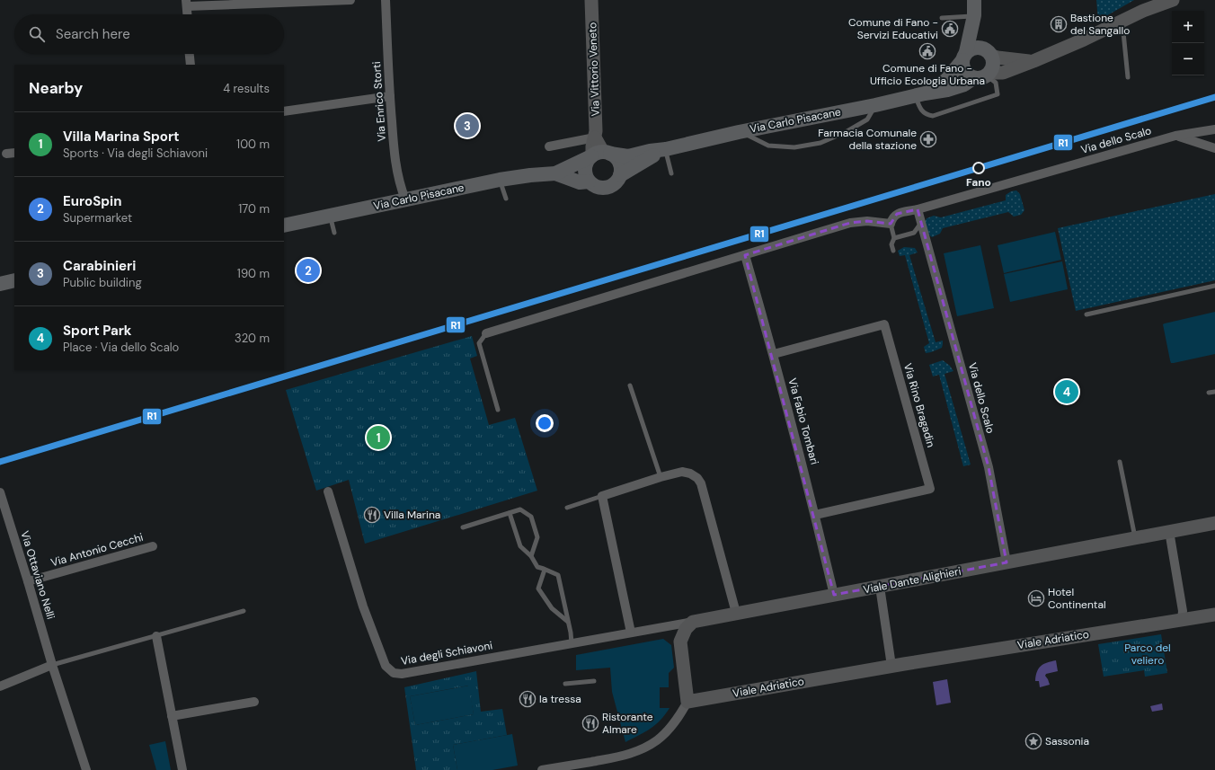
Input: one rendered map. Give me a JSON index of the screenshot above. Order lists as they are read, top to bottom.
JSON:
{
  "streets": {
    "main road": ["Via Carlo Pisacane"],
    "street": [
      "Via Vittorio Veneto",
      "Via Enrico Storti",
      "Via dello Scalo",
      "Via Rino Bragadin",
      "Via Fabio Tombari",
      "Via Antonio Cecchi",
      "Via Ottaviano Nelli",
      "Viale Dante Alighieri",
      "Viale Adriatico",
      "Via degli Schiavoni"
    ]
  },
  "crossings": [
    ["Via Enrico Storti", "Via Carlo Pisacane"],
    ["Via dello Scalo", "Viale Dante Alighieri"],
    ["Via Rino Bragadin", "Via Fabio Tombari"],
    ["Via Fabio Tombari", "Viale Dante Alighieri"],
    ["Via Antonio Cecchi", "Via Ottaviano Nelli"],
    ["Viale Dante Alighieri", "Via degli Schiavoni"]
  ],
  "parks": ["Parco del veliero"],
  "places": {
    "building": ["Bastione del Sangallo"],
    "public building": ["Comune di Fano - Servizi Educativi", "Comune di Fano - Ufficio Ecologia Urbana"],
    "pharmacy": ["Farmacia Comunale della stazione"],
    "other": ["Fano"],
    "restaurant": ["Villa Marina", "la tressa", "Ristorante Almare"],
    "hotel": ["Hotel Continental"],
    "place": ["Sassonia"]
  },
  "lines": ["transit line R1"],
  "page": {
    "map_buttons": ["+", "−"],
    "search": "Search here",
    "heading": ["Nearby", "4 results"],
    "list": [
      {
        "mark": "1",
        "name": "Villa Marina Sport",
        "note": "Sports · Via degli Schiavoni",
        "value": "100 m"
      },
      {
        "mark": "2",
        "name": "EuroSpin",
        "note": "Supermarket",
        "value": "170 m"
      },
      {
        "mark": "3",
        "name": "Carabinieri",
        "note": "Public building",
        "value": "190 m"
      },
      {
        "mark": "4",
        "name": "Sport Park",
        "note": "Place · Via dello Scalo",
        "value": "320 m"
      }
    ],
    "pins": [
      "3",
      "2",
      "4",
      "1"
    ]
  }
}
